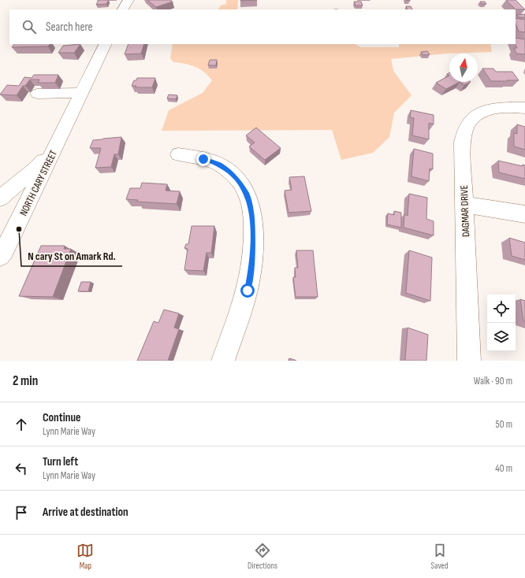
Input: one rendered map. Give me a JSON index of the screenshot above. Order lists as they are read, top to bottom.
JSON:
{
  "streets": {
    "street": ["NORTH CARY STREET", "DAGMAR DRIVE"]
  },
  "places": ["N cary St on Amark Rd."],
  "north": "top",
  "page": {
    "search": "Search here",
    "heading": ["2 min", "Walk · 90 m"],
    "list": [
      ["Continue", "Lynn Marie Way", "50 m"],
      ["Turn left", "Lynn Marie Way", "40 m"],
      "Arrive at destination"
    ],
    "nav": ["Map", "Directions", "Saved"]
  }
}
